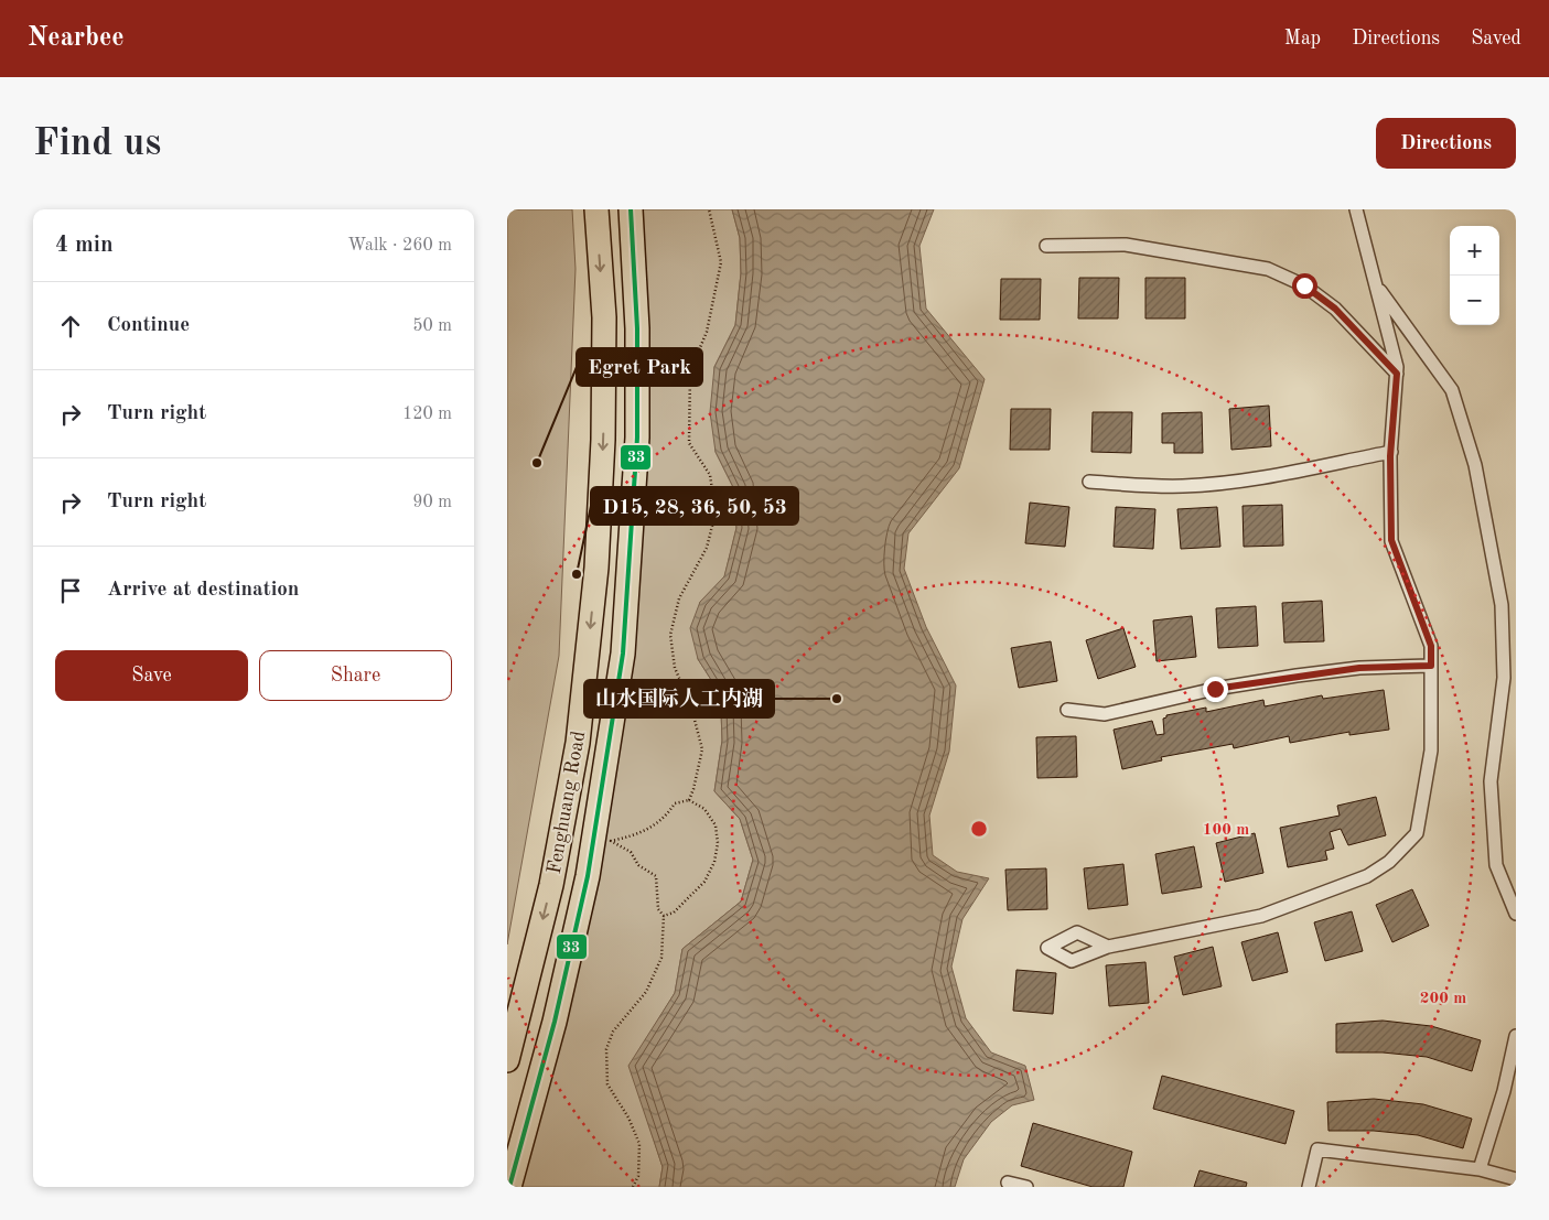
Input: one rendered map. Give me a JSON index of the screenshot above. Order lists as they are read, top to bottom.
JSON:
{
  "streets": {
    "highway": ["Fenghuang Road"]
  },
  "places": ["Egret Park", "D15, 28, 36, 50, 53", "山水国际人工内湖"],
  "lines": ["transit line 33"],
  "page": {
    "header": "Nearbee",
    "nav": ["Map", "Directions", "Saved"],
    "buttons": [
      "Directions",
      ["Save", "Share"]
    ],
    "title": "Find us",
    "heading": ["4 min", "Walk · 260 m"],
    "map_buttons": ["+", "−"],
    "list": [
      ["Continue", "50 m"],
      ["Turn right", "120 m"],
      ["Turn right", "90 m"],
      "Arrive at destination"
    ]
  },
  "rings": ["100 m", "200 m"]
}
